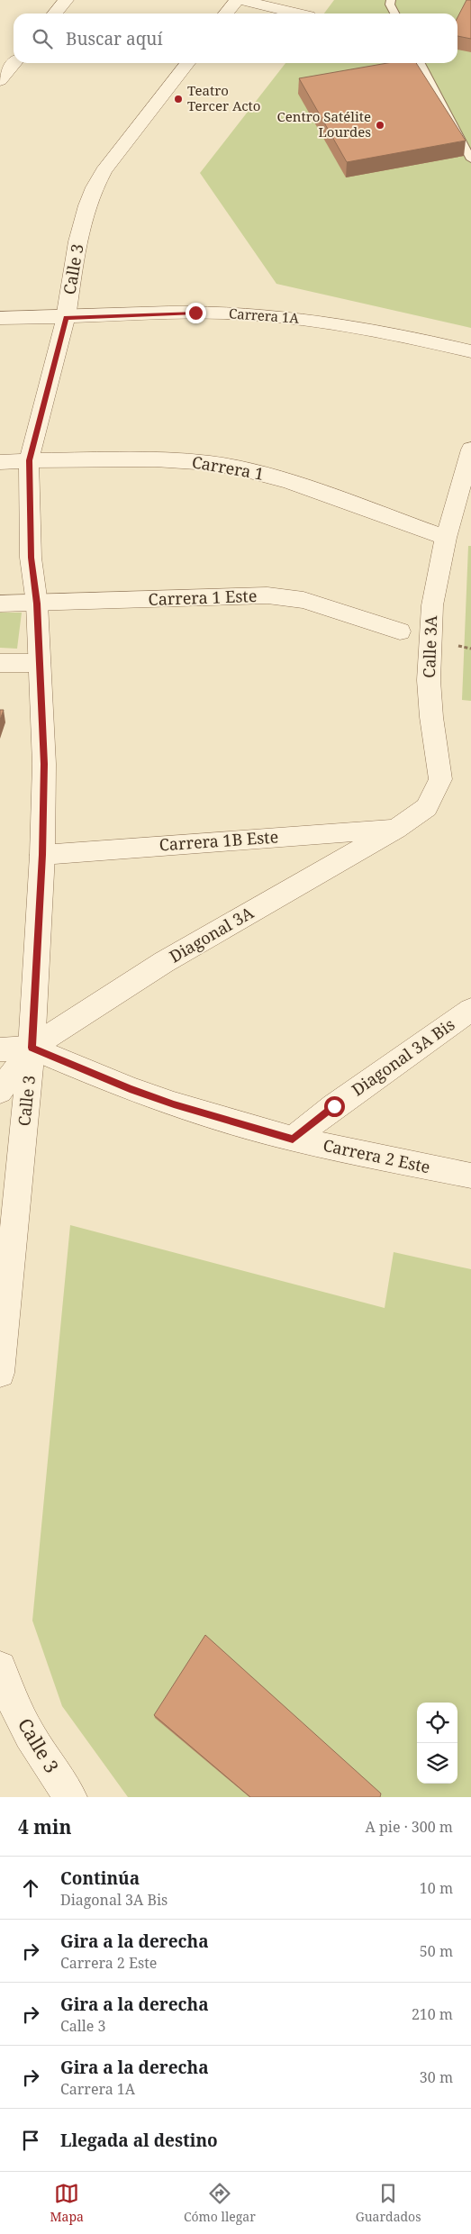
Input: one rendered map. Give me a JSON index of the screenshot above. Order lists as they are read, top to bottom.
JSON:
{
  "streets": {
    "street": [
      "Calle 3",
      "Carrera 1A",
      "Carrera 1",
      "Carrera 1 Este",
      "Calle 3A",
      "Carrera 1B Este",
      "Diagonal 3A",
      "Diagonal 3A Bis",
      "Carrera 2 Este"
    ]
  },
  "crossings": [
    ["Calle 3", "Carrera 1A"],
    ["Calle 3", "Carrera 1"],
    ["Calle 3", "Carrera 1 Este"],
    ["Calle 3", "Carrera 1B Este"],
    ["Calle 3", "Diagonal 3A"],
    ["Calle 3", "Carrera 2 Este"],
    ["Carrera 1", "Calle 3A"],
    ["Calle 3A", "Carrera 1B Este"],
    ["Calle 3A", "Diagonal 3A"],
    ["Carrera 1B Este", "Diagonal 3A"],
    ["Diagonal 3A", "Carrera 2 Este"],
    ["Diagonal 3A Bis", "Carrera 2 Este"]
  ],
  "places": ["Teatro Tercer Acto", "Centro Satélite Lourdes"],
  "page": {
    "search": "Buscar aquí",
    "heading": ["4 min", "A pie · 300 m"],
    "list": [
      ["Continúa", "Diagonal 3A Bis", "10 m"],
      ["Gira a la derecha", "Carrera 2 Este", "50 m"],
      ["Gira a la derecha", "Calle 3", "210 m"],
      ["Gira a la derecha", "Carrera 1A", "30 m"],
      "Llegada al destino"
    ],
    "nav": ["Mapa", "Cómo llegar", "Guardados"]
  }
}
